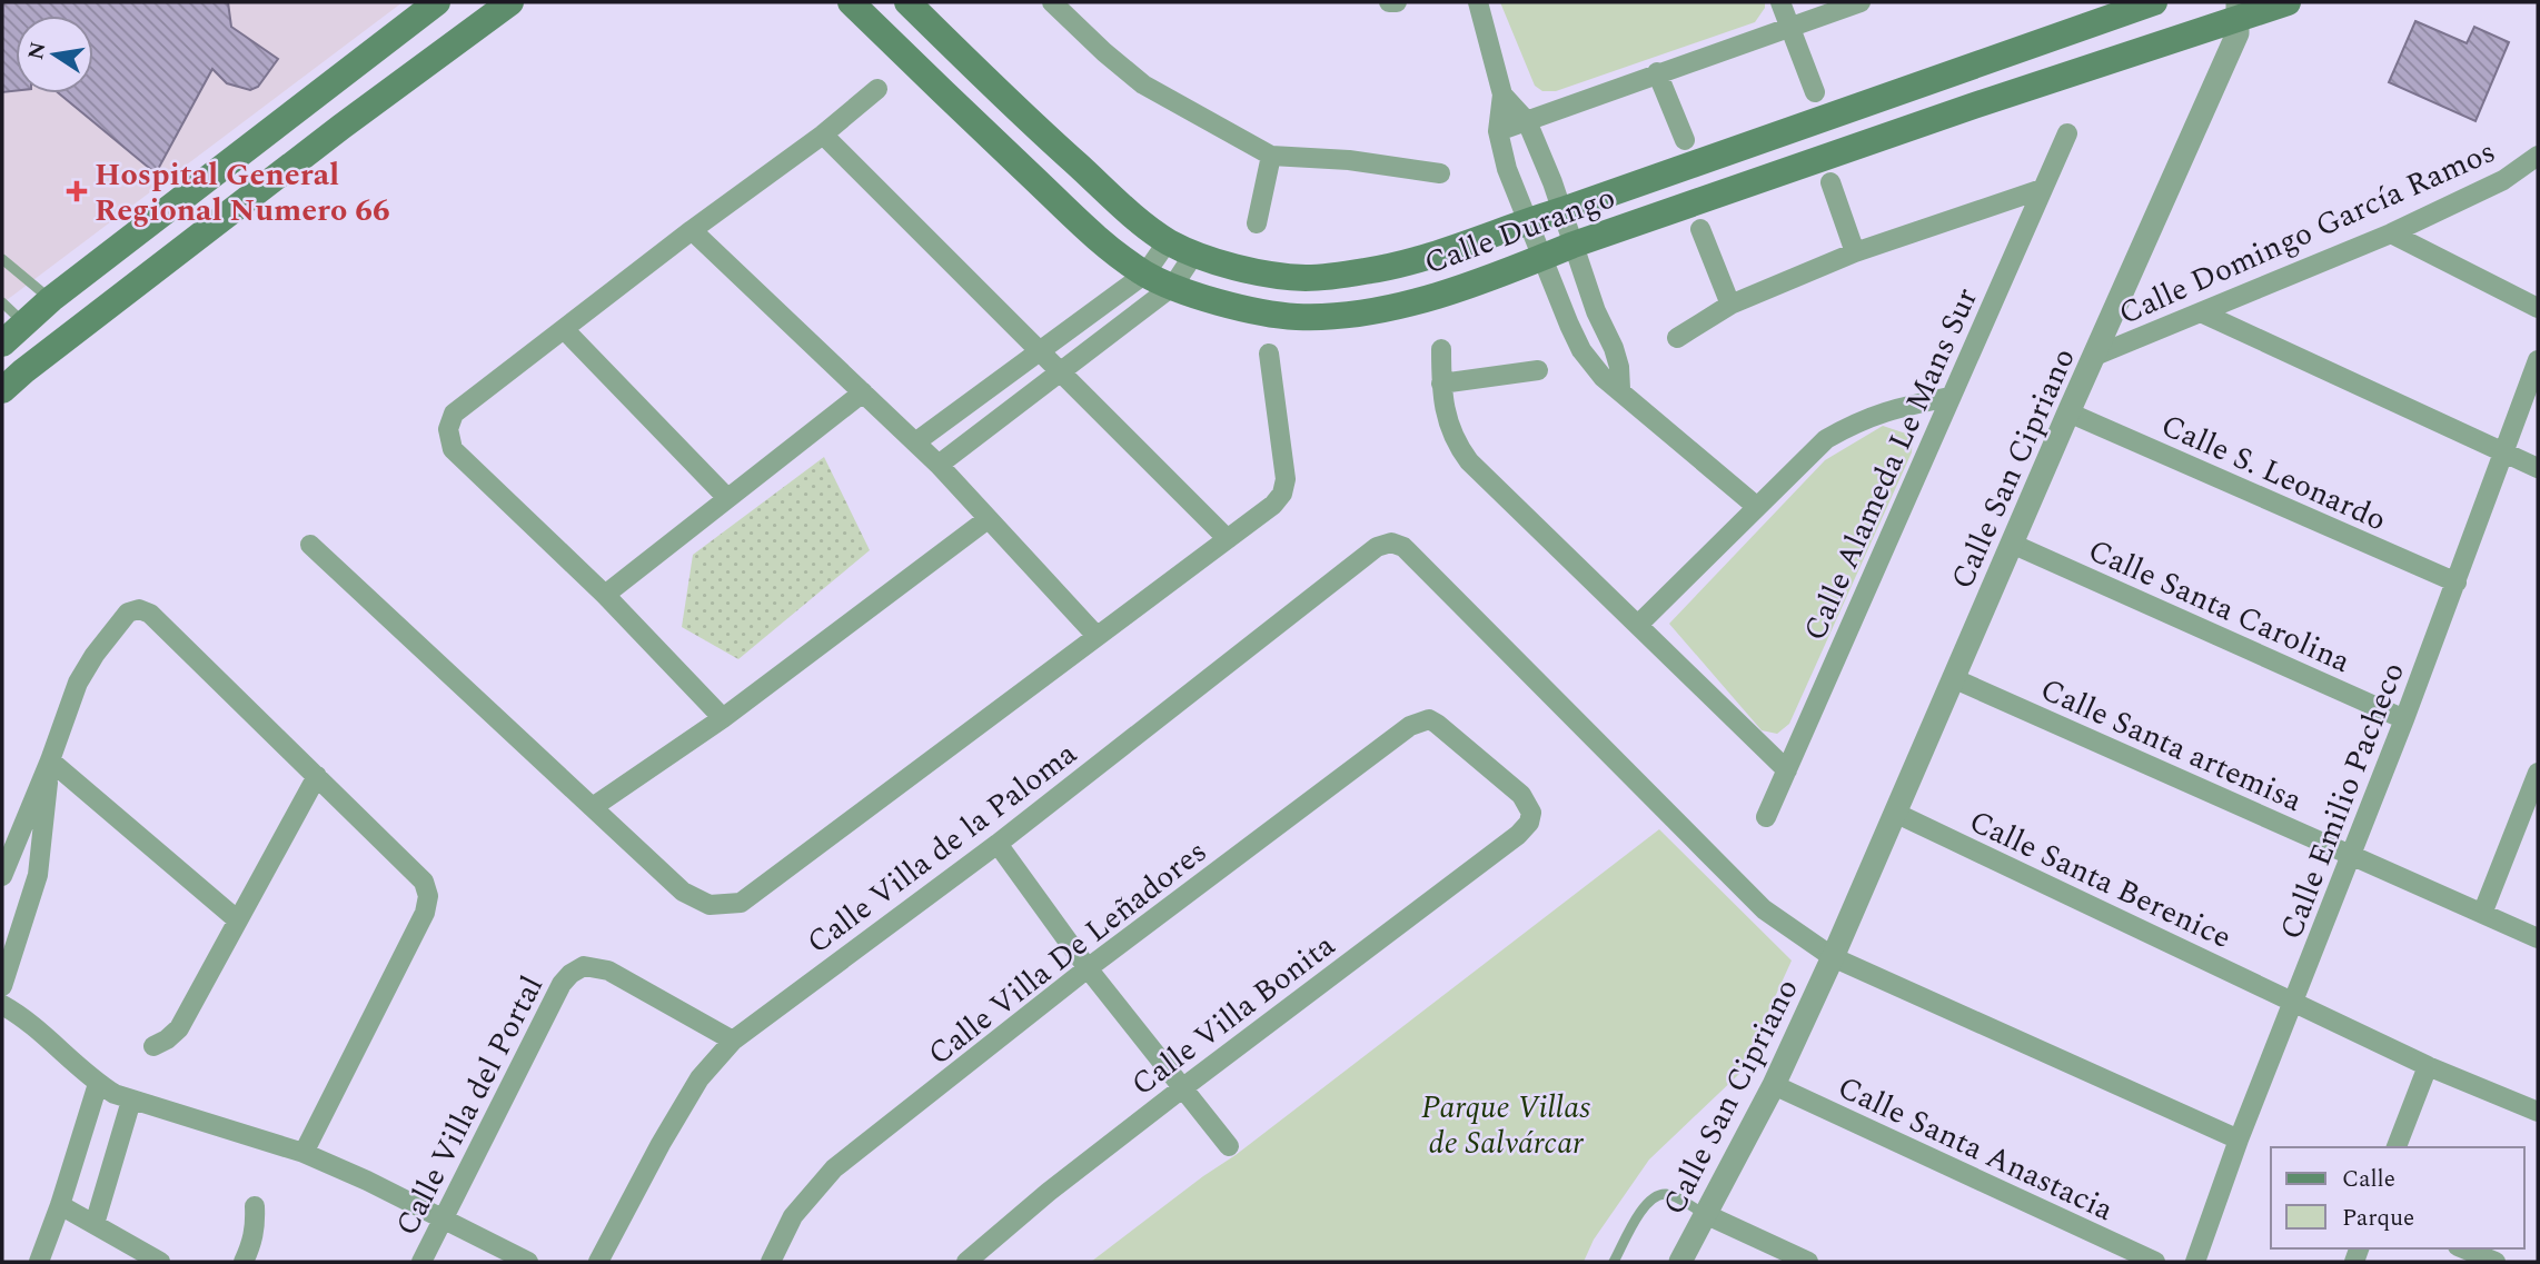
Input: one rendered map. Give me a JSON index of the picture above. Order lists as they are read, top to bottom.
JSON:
{
  "streets": {
    "main road": ["Calle Durango"],
    "street": [
      "Calle Domingo García Ramos",
      "Calle Alameda Le Mans Sur",
      "Calle San Cipriano",
      "Calle S. Leonardo",
      "Calle Santa Carolina",
      "Calle Santa artemisa",
      "Calle Emilio Pacheco",
      "Calle Villa de la Paloma",
      "Calle Santa Berenice",
      "Calle Villa De Leñadores",
      "Calle Villa Bonita",
      "Calle Villa del Portal",
      "Calle Santa Anastacia"
    ]
  },
  "crossings": [
    ["Calle Durango", "Calle San Cipriano"],
    ["Calle Domingo García Ramos", "Calle San Cipriano"],
    ["Calle San Cipriano", "Calle S. Leonardo"],
    ["Calle San Cipriano", "Calle Santa Carolina"],
    ["Calle San Cipriano", "Calle Santa artemisa"],
    ["Calle San Cipriano", "Calle Emilio Pacheco"],
    ["Calle San Cipriano", "Calle Villa de la Paloma"],
    ["Calle San Cipriano", "Calle Santa Berenice"],
    ["Calle San Cipriano", "Calle Santa Anastacia"],
    ["Calle S. Leonardo", "Calle Emilio Pacheco"],
    ["Calle Santa Carolina", "Calle Emilio Pacheco"],
    ["Calle Santa artemisa", "Calle Emilio Pacheco"],
    ["Calle Emilio Pacheco", "Calle Santa Berenice"],
    ["Calle Villa de la Paloma", "Calle Villa del Portal"],
    ["Calle Villa De Leñadores", "Calle Villa Bonita"]
  ],
  "parks": ["Parque Villas de Salvárcar"],
  "places": {
    "health": ["Hospital General Regional Numero 66"]
  },
  "legend": ["Calle", "Parque"],
  "north": "left"
}
